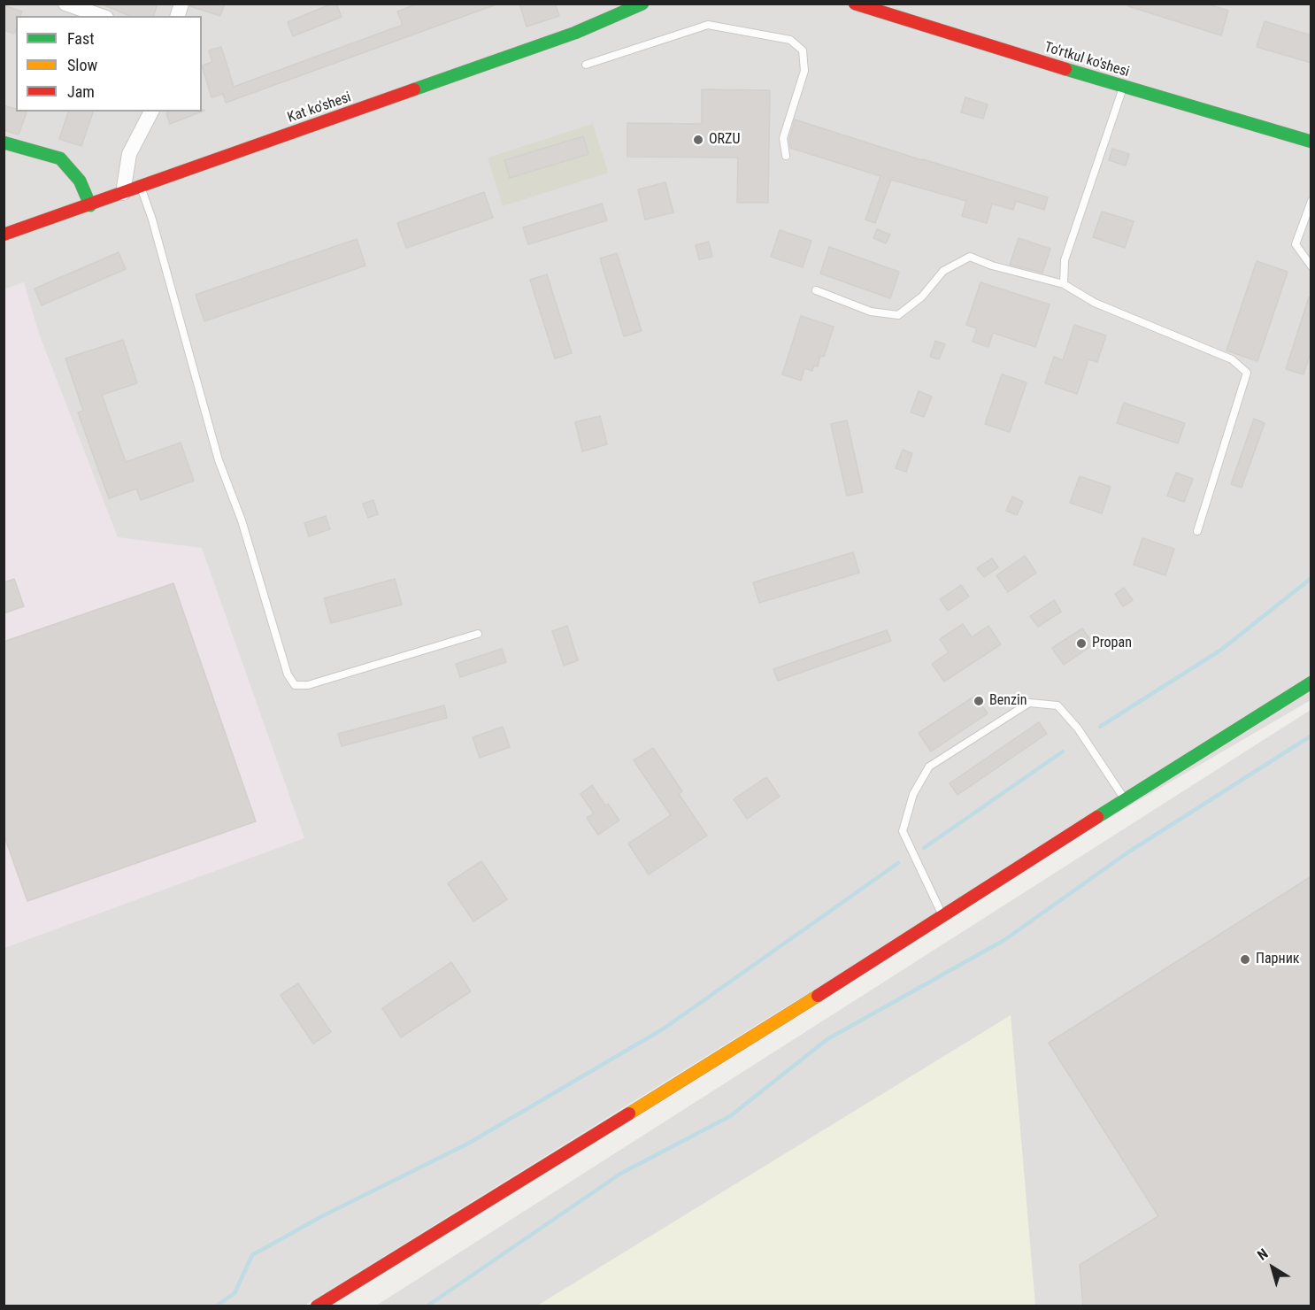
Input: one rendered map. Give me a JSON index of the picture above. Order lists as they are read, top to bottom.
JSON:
{
  "streets": {
    "main road": ["To'rtkul ko'shesi", "Kat ko'shesi"]
  },
  "places": [
    "ORZU",
    "Propan",
    "Benzin",
    "Парник"
  ],
  "legend": ["Fast", "Slow", "Jam"],
  "north": "top left"
}
